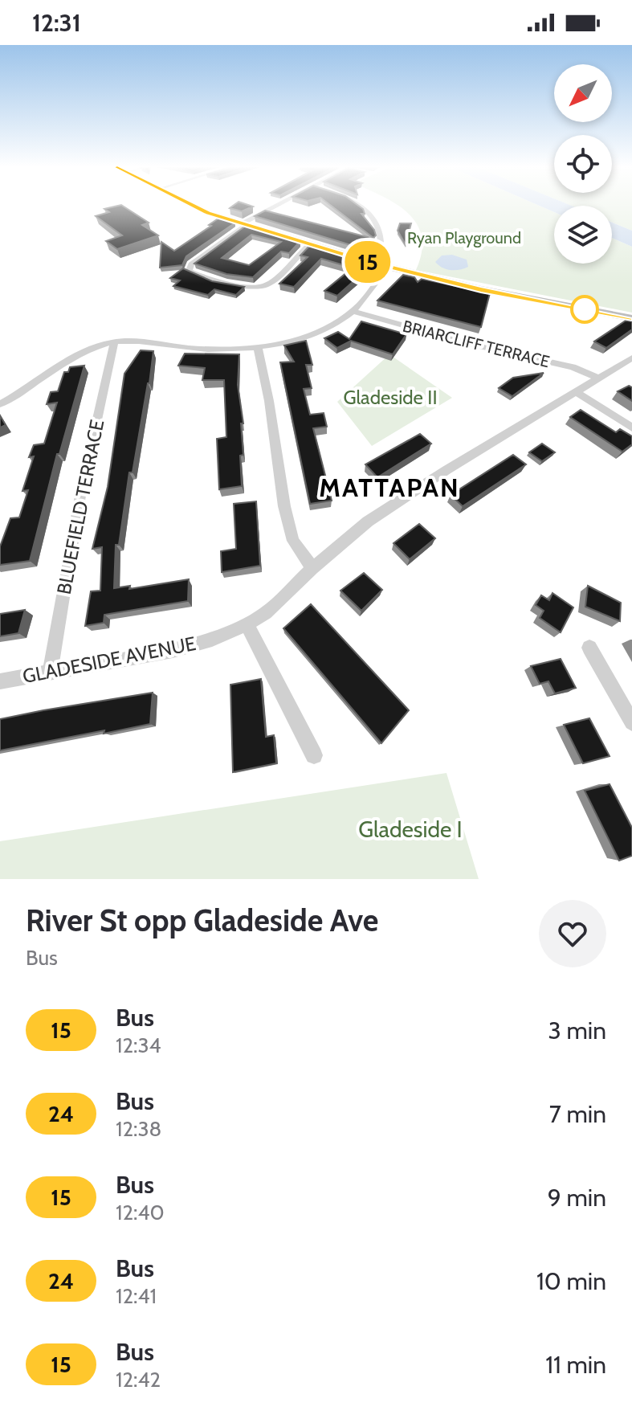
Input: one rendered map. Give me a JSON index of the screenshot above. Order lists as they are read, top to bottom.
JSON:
{
  "streets": {
    "street": ["BRIARCLIFF TERRACE", "BLUEFIELD TERRACE", "GLADESIDE AVENUE"]
  },
  "crossings": [
    ["BRIARCLIFF TERRACE", "GLADESIDE AVENUE"],
    ["BLUEFIELD TERRACE", "GLADESIDE AVENUE"]
  ],
  "districts": ["MATTAPAN"],
  "parks": ["Ryan Playground", "Gladeside II", "Gladeside I"],
  "lines": ["bus line 15"],
  "north": "bottom left",
  "page": {
    "status": "12:31",
    "on_map": "15",
    "heading": ["River St opp Gladeside Ave", "Bus"],
    "list": [
      {
        "mark": "15",
        "name": "Bus",
        "note": "12:34",
        "value": "3 min"
      },
      {
        "mark": "24",
        "name": "Bus",
        "note": "12:38",
        "value": "7 min"
      },
      {
        "mark": "15",
        "name": "Bus",
        "note": "12:40",
        "value": "9 min"
      },
      {
        "mark": "24",
        "name": "Bus",
        "note": "12:41",
        "value": "10 min"
      },
      {
        "mark": "15",
        "name": "Bus",
        "note": "12:42",
        "value": "11 min"
      }
    ]
  }
}
